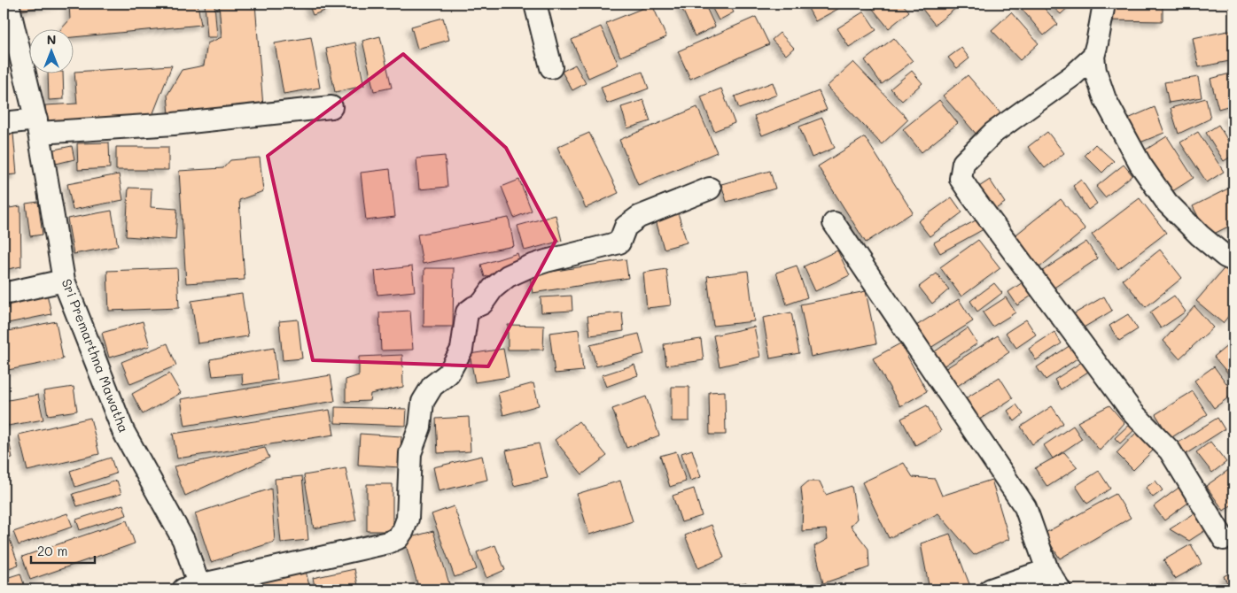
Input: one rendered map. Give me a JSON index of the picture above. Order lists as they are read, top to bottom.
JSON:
{
  "streets": {
    "street": ["Sri Premarthna Mawatha"]
  },
  "scale_bar": "20 m",
  "north": "top"
}
